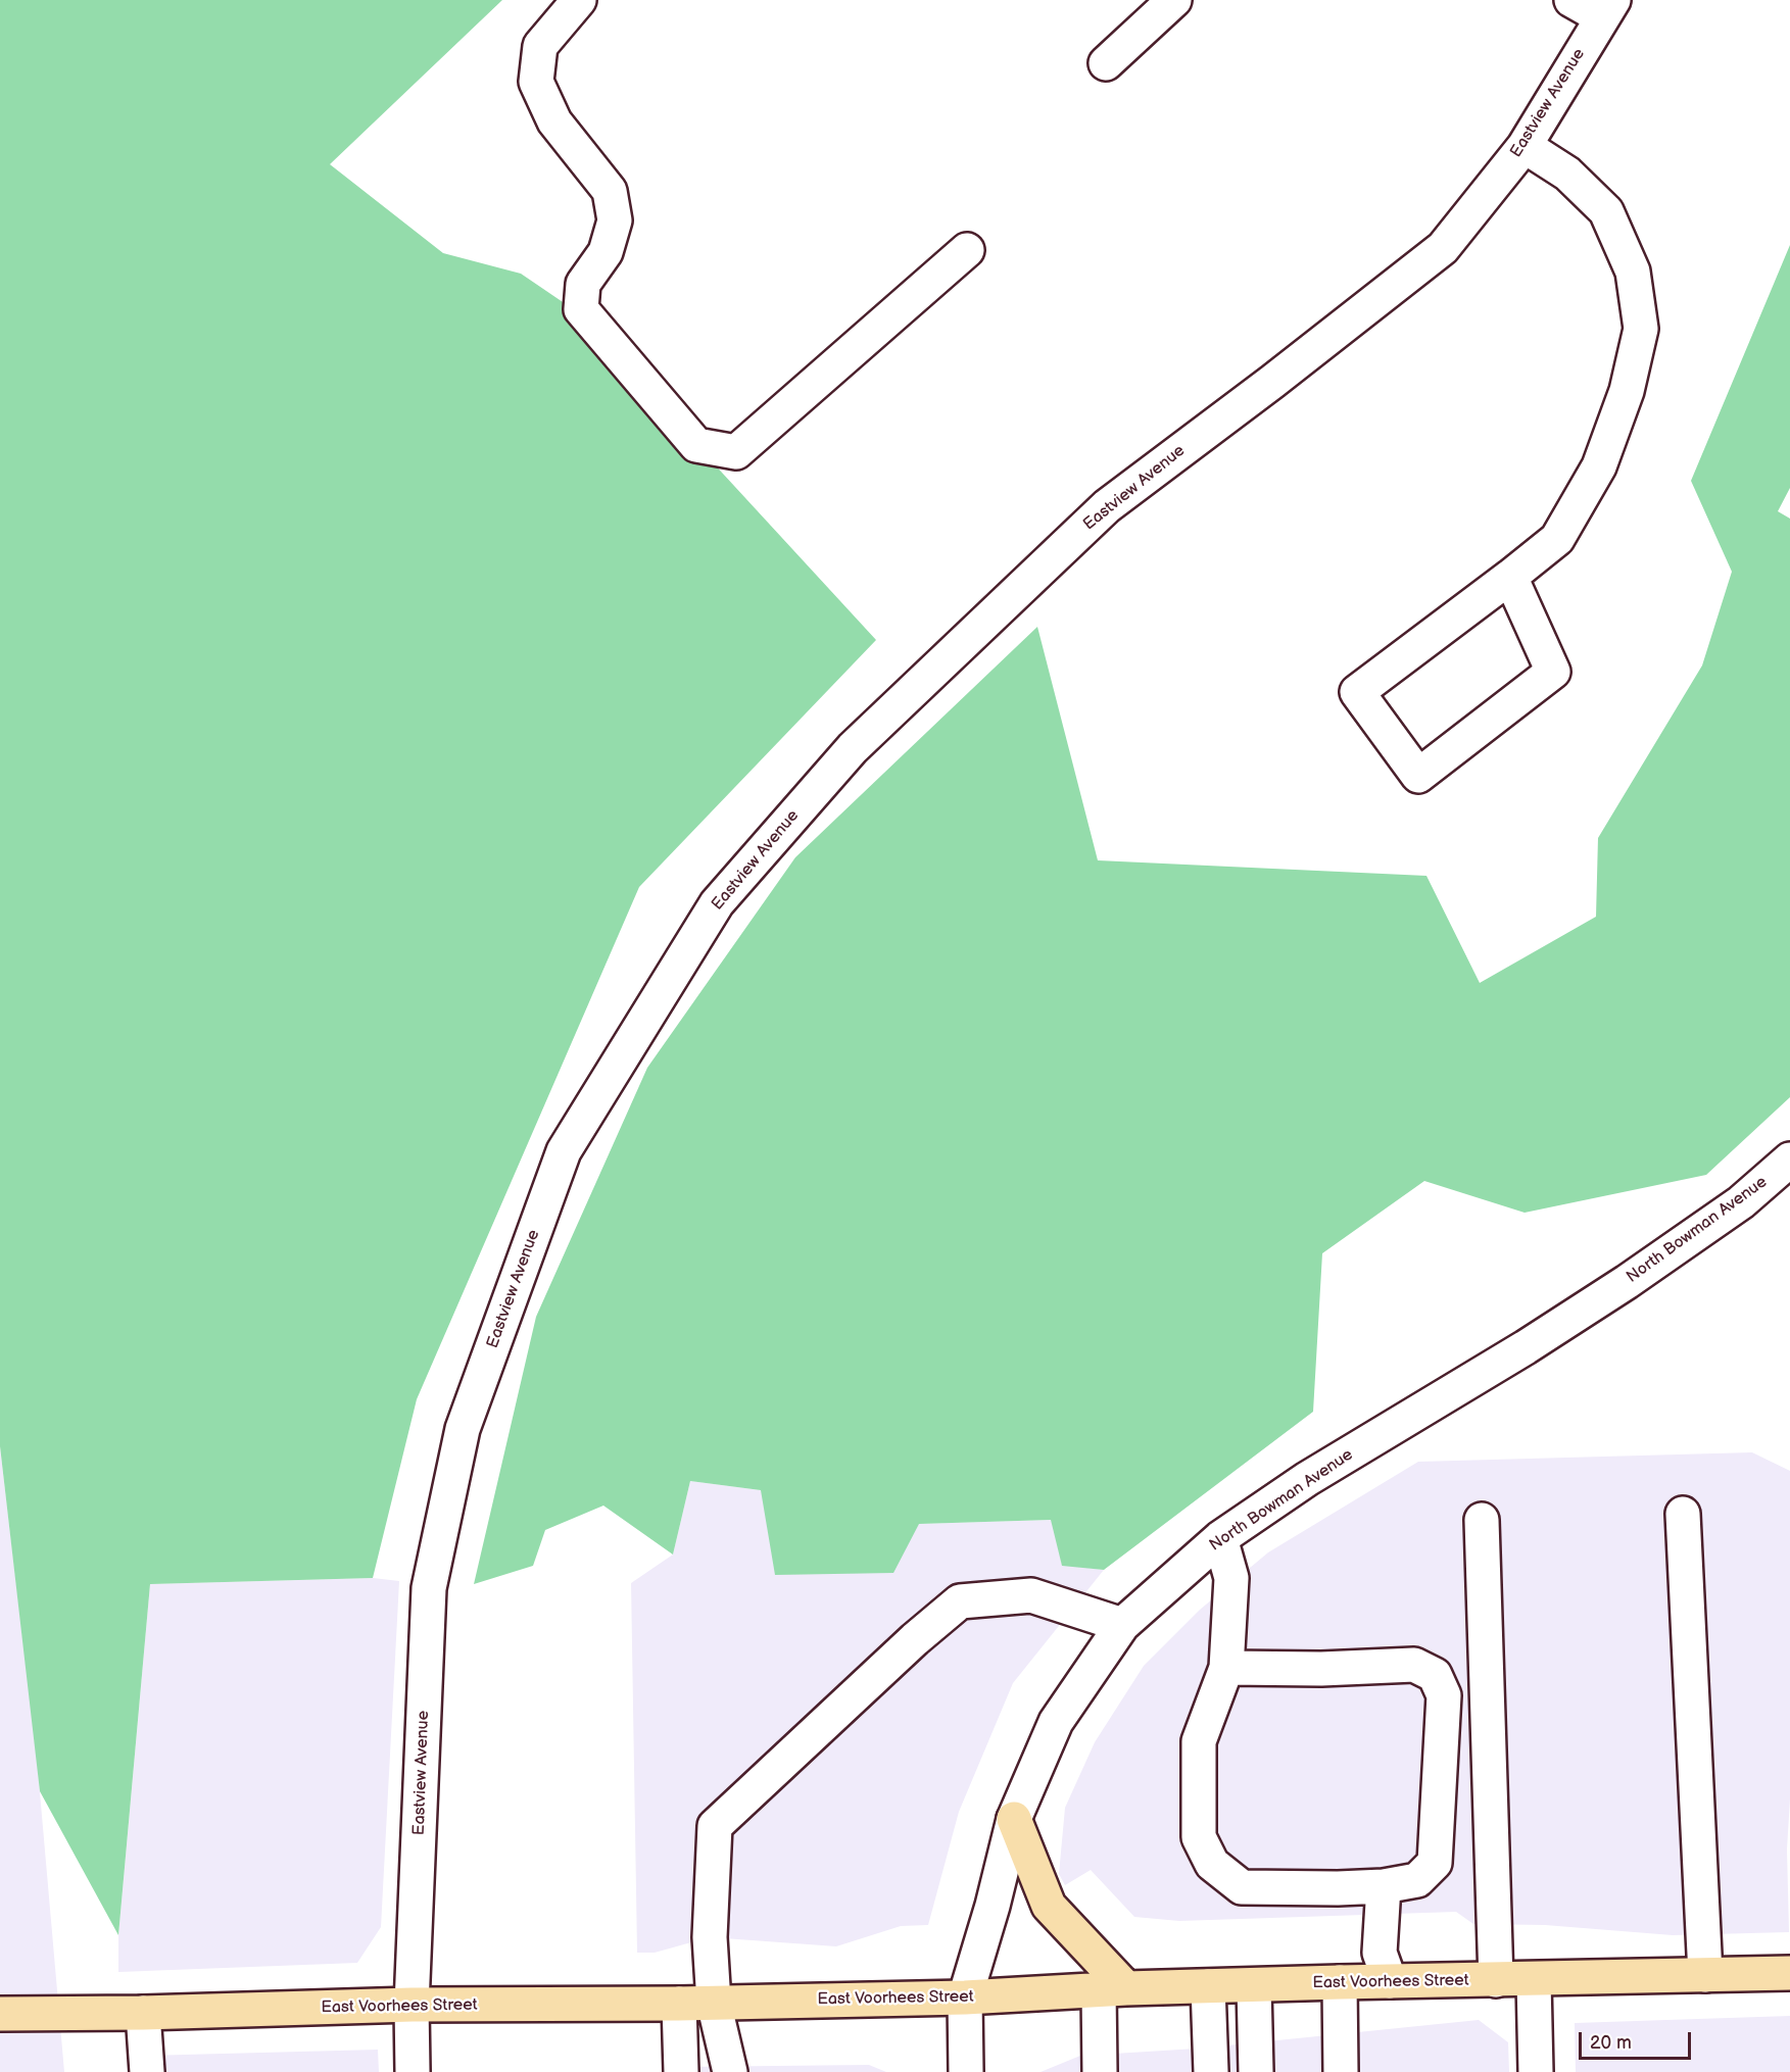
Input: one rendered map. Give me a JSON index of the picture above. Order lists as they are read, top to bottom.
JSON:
{
  "streets": {
    "main road": ["East Voorhees Street"],
    "street": ["Eastview Avenue", "North Bowman Avenue"]
  },
  "crossings": [
    ["Eastview Avenue", "East Voorhees Street"],
    ["North Bowman Avenue", "East Voorhees Street"]
  ],
  "scale_bar": "20 m"
}
